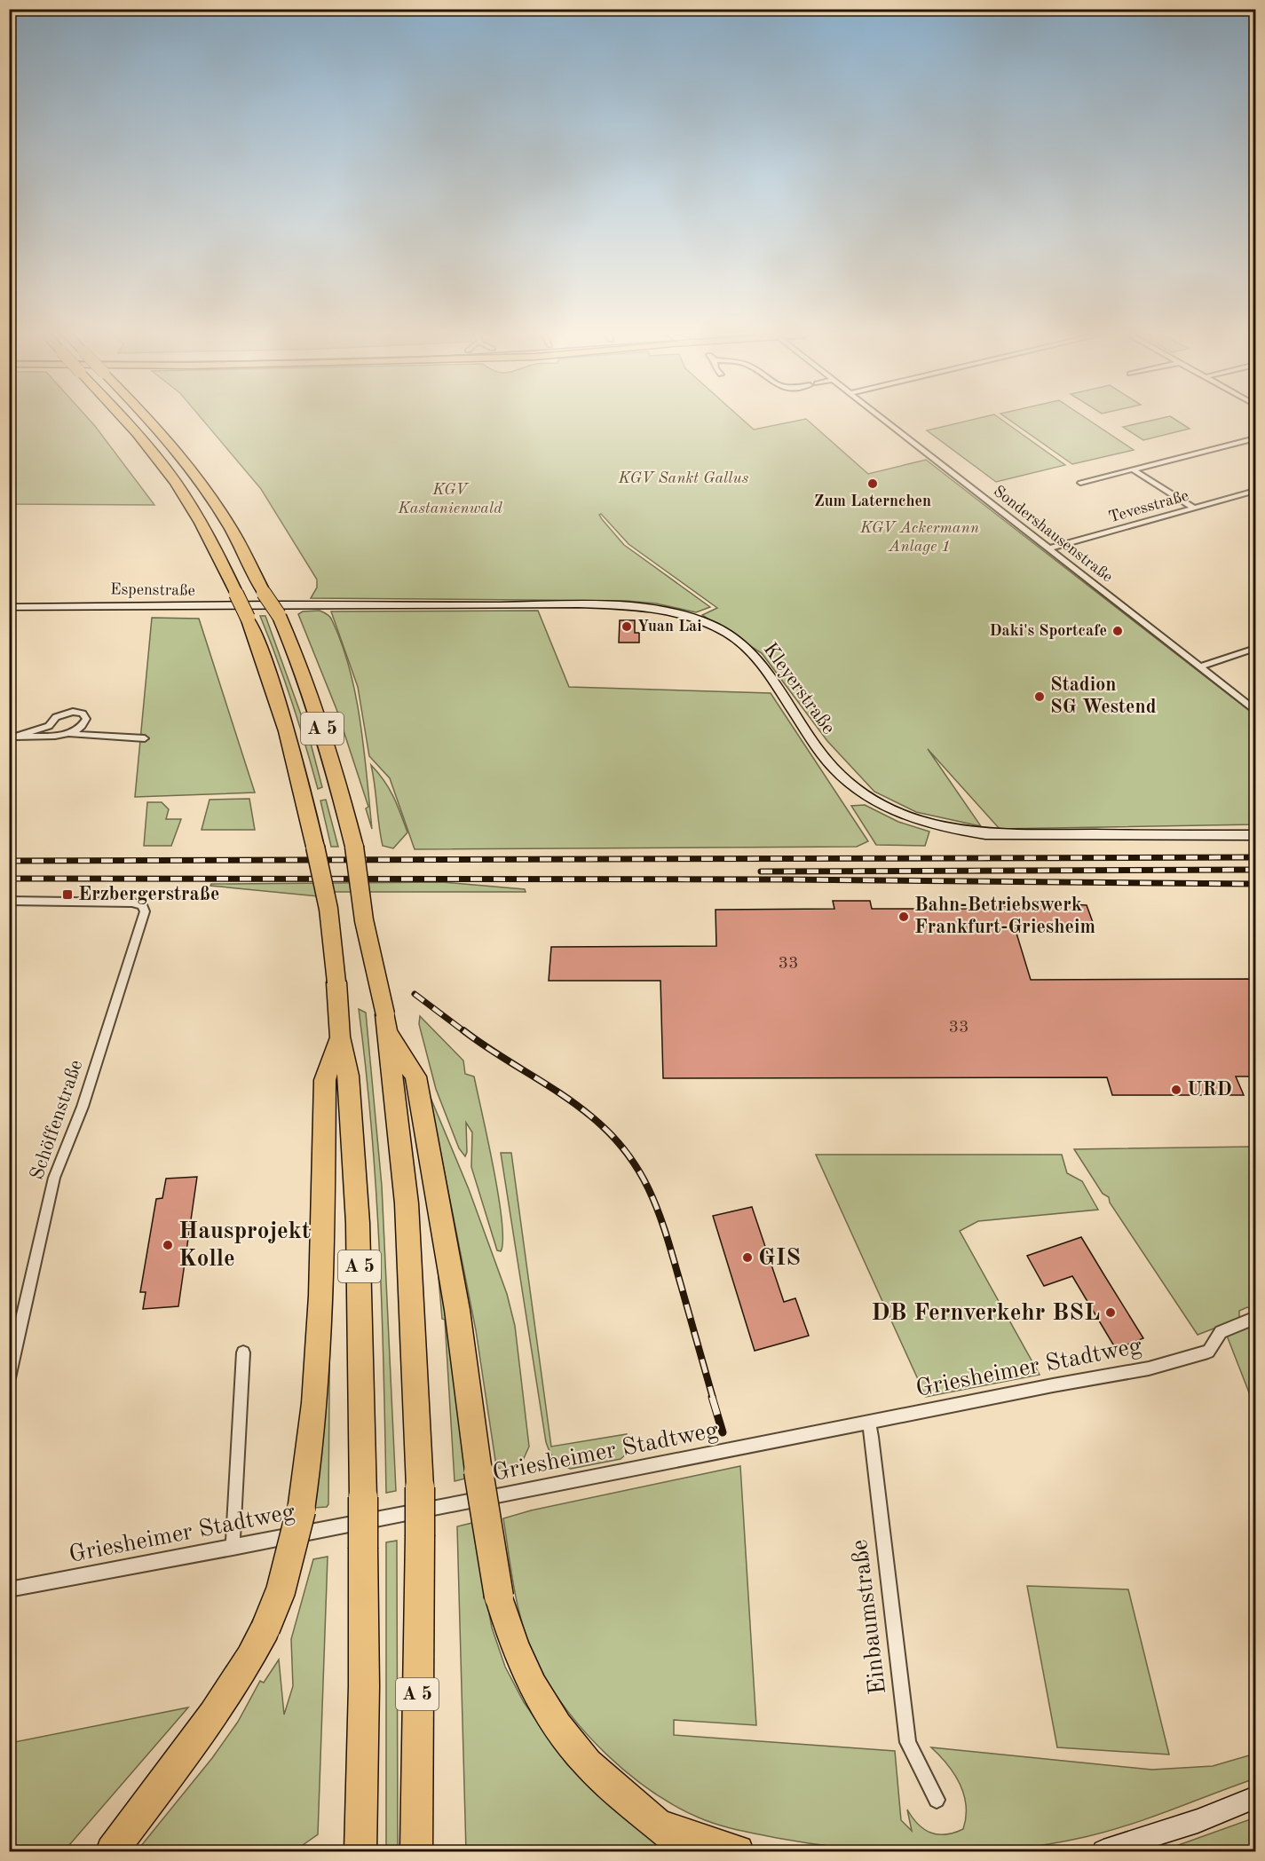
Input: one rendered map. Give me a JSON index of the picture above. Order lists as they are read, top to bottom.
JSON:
{
  "streets": {
    "highway": ["A 5"],
    "street": [
      "Tevesstraße",
      "Sondershausenstraße",
      "Espenstraße",
      "Kleyerstraße",
      "Schöffenstraße",
      "Griesheimer Stadtweg",
      "Einbaumstraße"
    ]
  },
  "crossings": [
    ["Tevesstraße", "Sondershausenstraße"],
    ["Espenstraße", "Kleyerstraße"],
    ["Griesheimer Stadtweg", "Einbaumstraße"]
  ],
  "parks": ["KGV Sankt Gallus", "KGV Kastanienwald", "KGV Ackermann Anlage 1"],
  "places": {
    "other": [
      "Zum Laternchen",
      "Yuan Lai",
      "Daki's Sportcafe",
      "Stadion SG Westend",
      "Bahn-Betriebswerk Frankfurt-Griesheim",
      "URD",
      "Hausprojekt Kolle",
      "GIS",
      "DB Fernverkehr BSL"
    ],
    "transit": ["Erzbergerstraße"]
  },
  "house_numbers": ["33", "33"]
}
